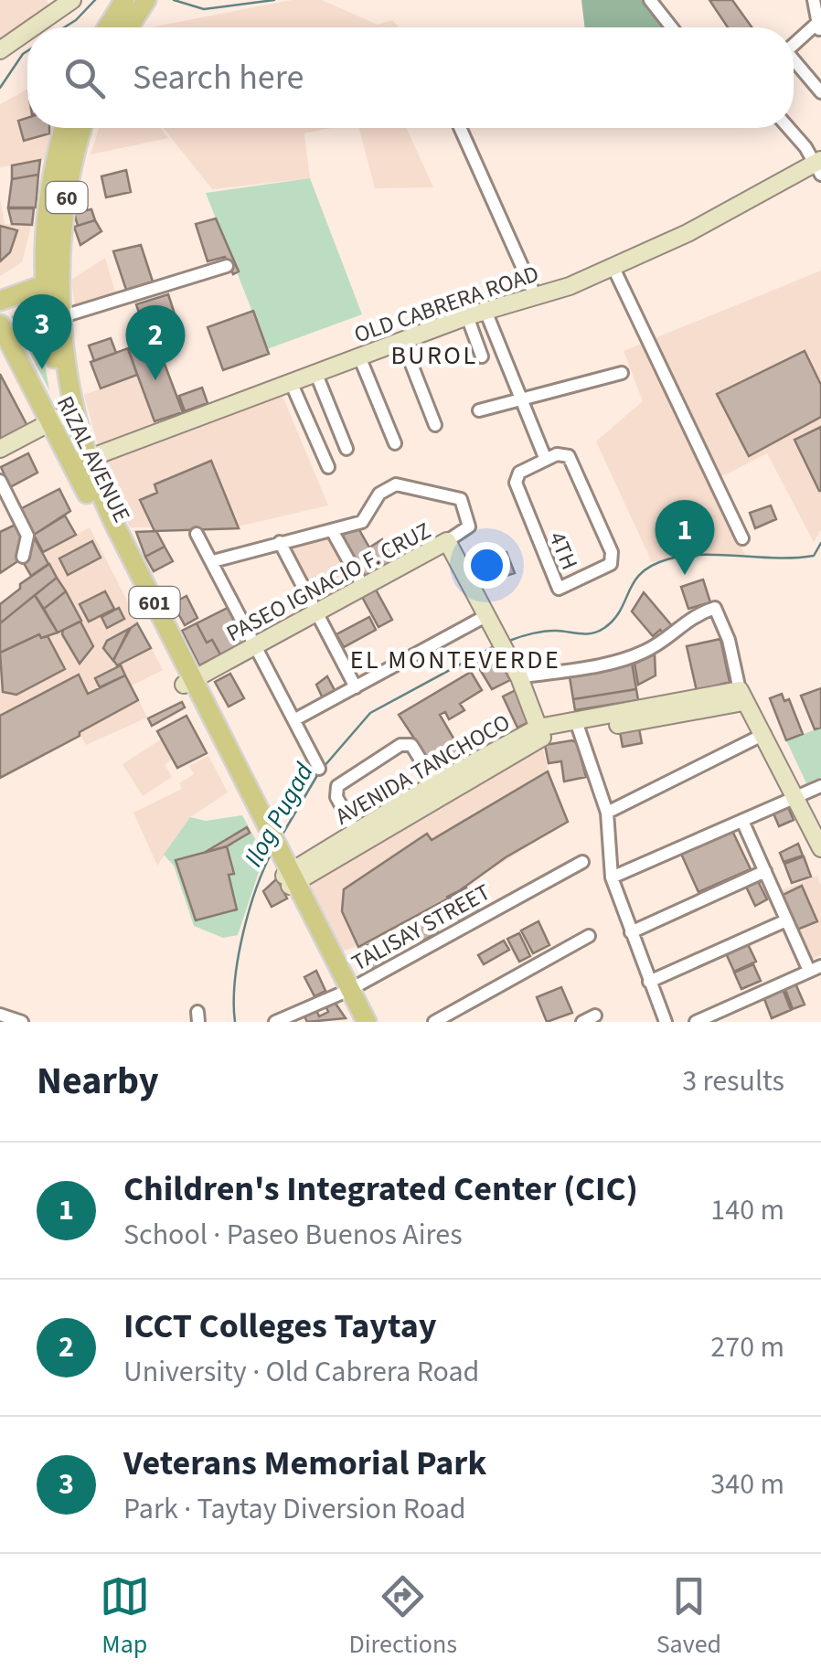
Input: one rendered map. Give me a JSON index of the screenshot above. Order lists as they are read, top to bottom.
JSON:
{
  "streets": {
    "main road": ["60", "RIZAL AVENUE", "601"],
    "street": [
      "OLD CABRERA ROAD",
      "4TH",
      "PASEO IGNACIO F. CRUZ",
      "AVENIDA TANCHOCO",
      "TALISAY STREET"
    ]
  },
  "crossings": [
    ["60", "OLD CABRERA ROAD"],
    ["60", "RIZAL AVENUE"],
    ["OLD CABRERA ROAD", "RIZAL AVENUE"],
    ["RIZAL AVENUE", "PASEO IGNACIO F. CRUZ"],
    ["RIZAL AVENUE", "601"],
    ["PASEO IGNACIO F. CRUZ", "601"],
    ["PASEO IGNACIO F. CRUZ", "AVENIDA TANCHOCO"],
    ["601", "AVENIDA TANCHOCO"],
    ["601", "TALISAY STREET"]
  ],
  "districts": ["BUROL", "EL MONTEVERDE"],
  "water": ["Ilog Pugad"],
  "page": {
    "search": "Search here",
    "pins": ["3", "2", "1"],
    "heading": ["Nearby", "3 results"],
    "list": [
      {
        "mark": "1",
        "name": "Children's Integrated Center (CIC)",
        "note": "School · Paseo Buenos Aires",
        "value": "140 m"
      },
      {
        "mark": "2",
        "name": "ICCT Colleges Taytay",
        "note": "University · Old Cabrera Road",
        "value": "270 m"
      },
      {
        "mark": "3",
        "name": "Veterans Memorial Park",
        "note": "Park · Taytay Diversion Road",
        "value": "340 m"
      }
    ],
    "nav": ["Map", "Directions", "Saved"]
  }
}
